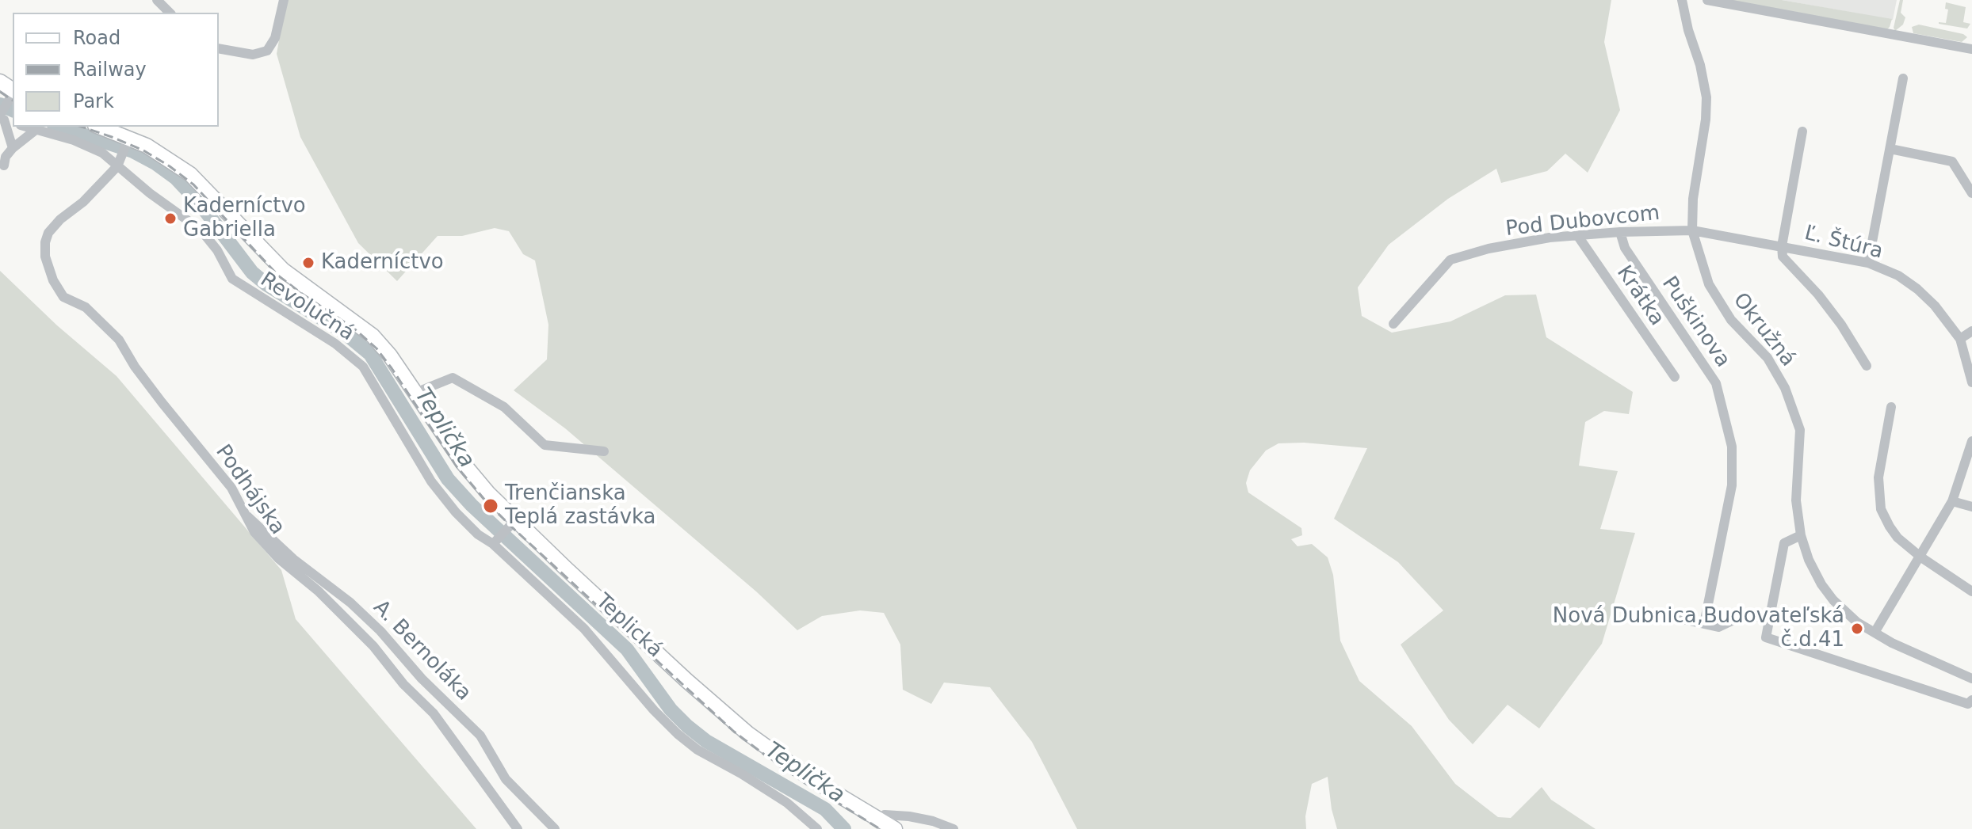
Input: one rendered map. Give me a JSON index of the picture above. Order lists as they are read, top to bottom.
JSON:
{
  "streets": {
    "main road": ["Teplická"],
    "street": [
      "Pod Dubovcom",
      "Ľ. Štúra",
      "Krátka",
      "Revolučná",
      "Puškinova",
      "Okružná",
      "Podhájska",
      "A. Bernoláka"
    ]
  },
  "crossings": [
    ["Pod Dubovcom", "Ľ. Štúra"],
    ["Pod Dubovcom", "Krátka"],
    ["Pod Dubovcom", "Puškinova"],
    ["Pod Dubovcom", "Okružná"],
    ["Ľ. Štúra", "Okružná"],
    ["Revolučná", "Podhájska"],
    ["Podhájska", "A. Bernoláka"]
  ],
  "water": ["Teplička"],
  "places": [
    "Kaderníctvo Gabriella",
    "Kaderníctvo",
    "Trenčianska Teplá zastávka",
    "Nová Dubnica,Budovateľská č.d.41"
  ],
  "legend": ["Road", "Railway", "Park"]
}
